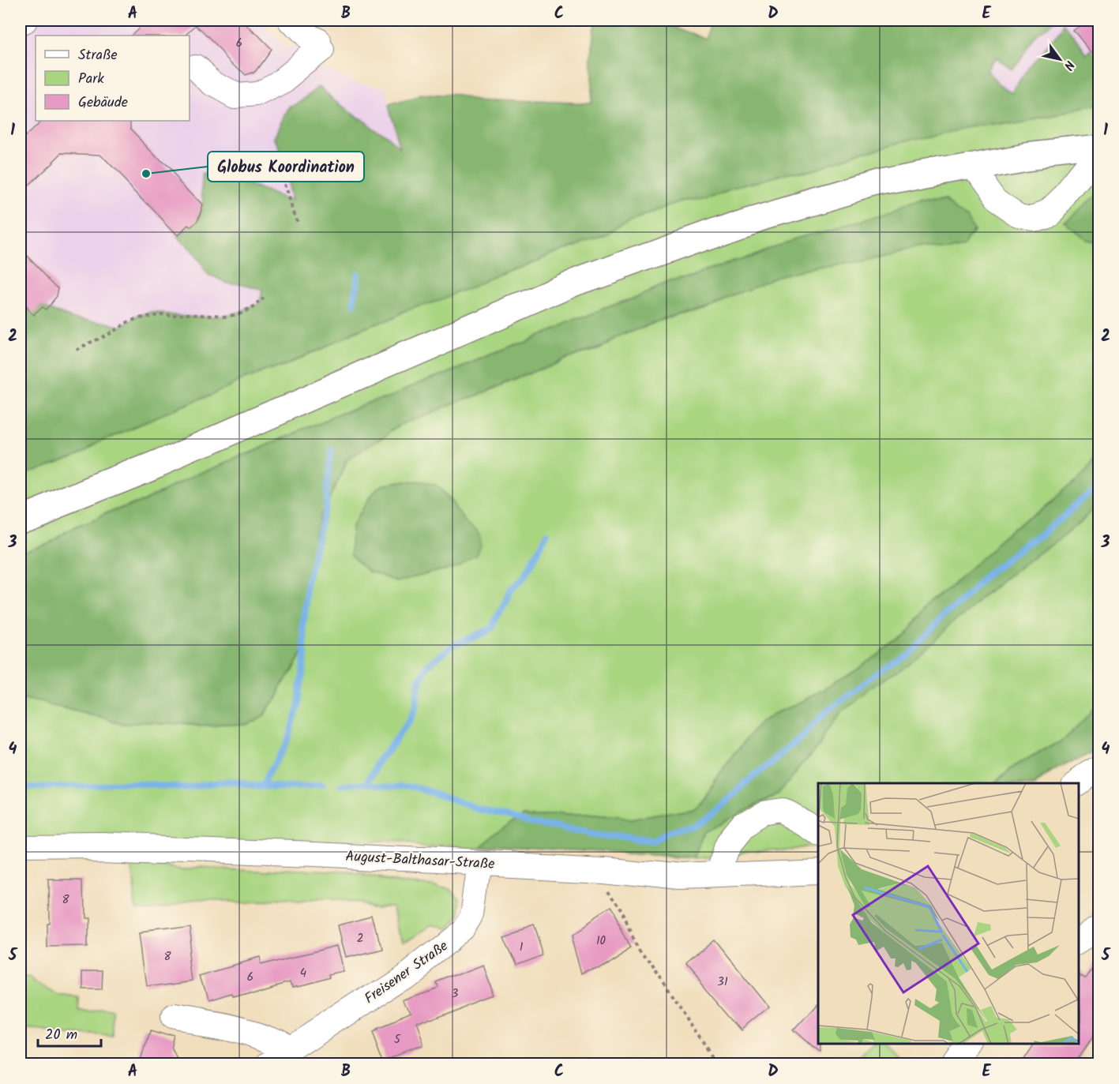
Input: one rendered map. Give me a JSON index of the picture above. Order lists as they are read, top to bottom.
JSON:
{
  "streets": {
    "street": ["August-Balthasar-Straße", "Freisener Straße"]
  },
  "crossings": [
    ["August-Balthasar-Straße", "Freisener Straße"]
  ],
  "places": ["Globus Koordination"],
  "house_numbers": [
    "6",
    "8",
    "2",
    "10",
    "1",
    "8",
    "4",
    "6",
    "31",
    "3",
    "5"
  ],
  "legend": ["Straße", "Park", "Gebäude"],
  "scale_bar": "20 m",
  "north": "bottom right",
  "grid": {
    "columns": [
      "A",
      "B",
      "C",
      "D",
      "E"
    ],
    "rows": [
      "1",
      "2",
      "3",
      "4",
      "5"
    ]
  }
}
